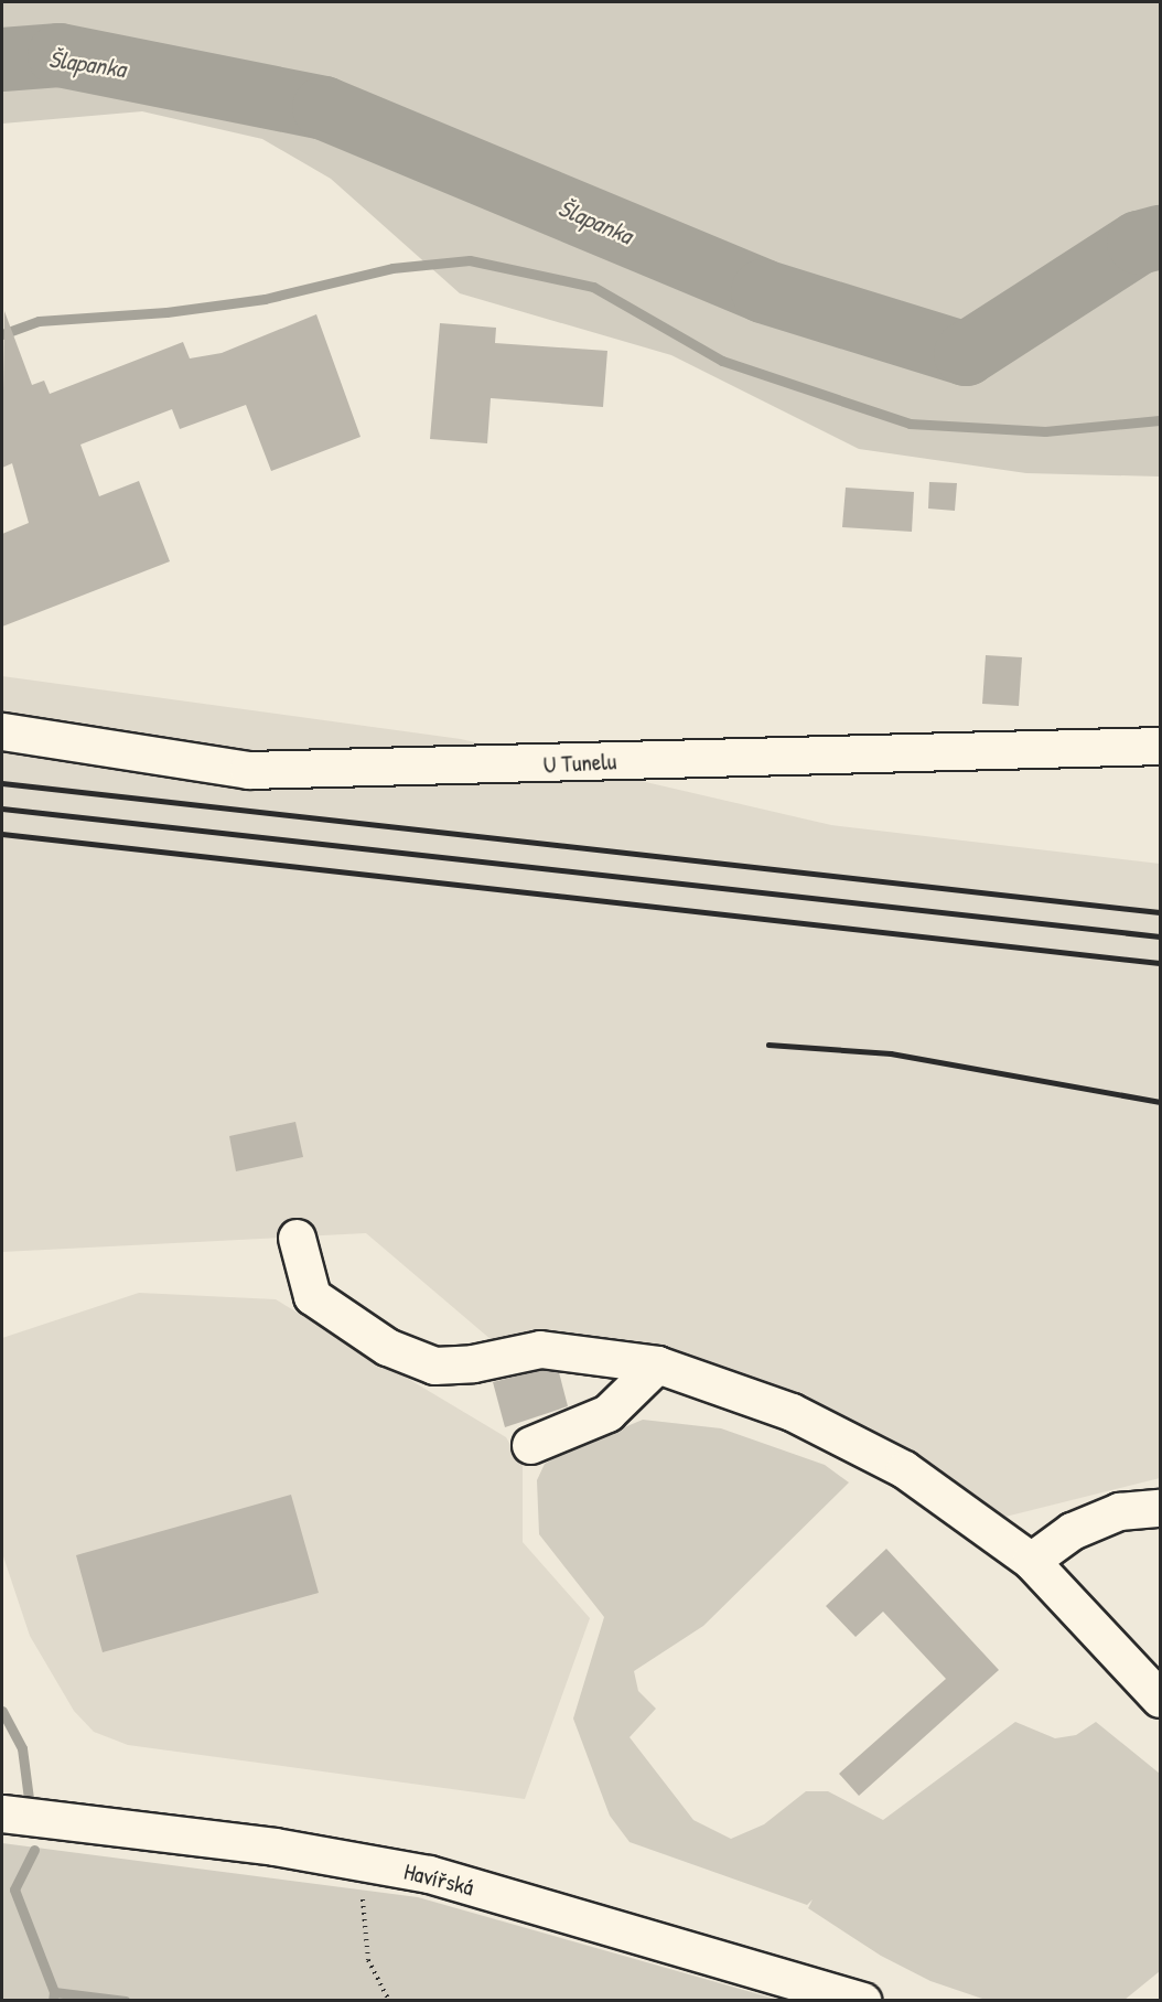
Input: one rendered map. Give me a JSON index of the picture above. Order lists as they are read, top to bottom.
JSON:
{
  "streets": {
    "street": ["U Tunelu", "Havířská"]
  },
  "water": ["Šlapanka"]
}
